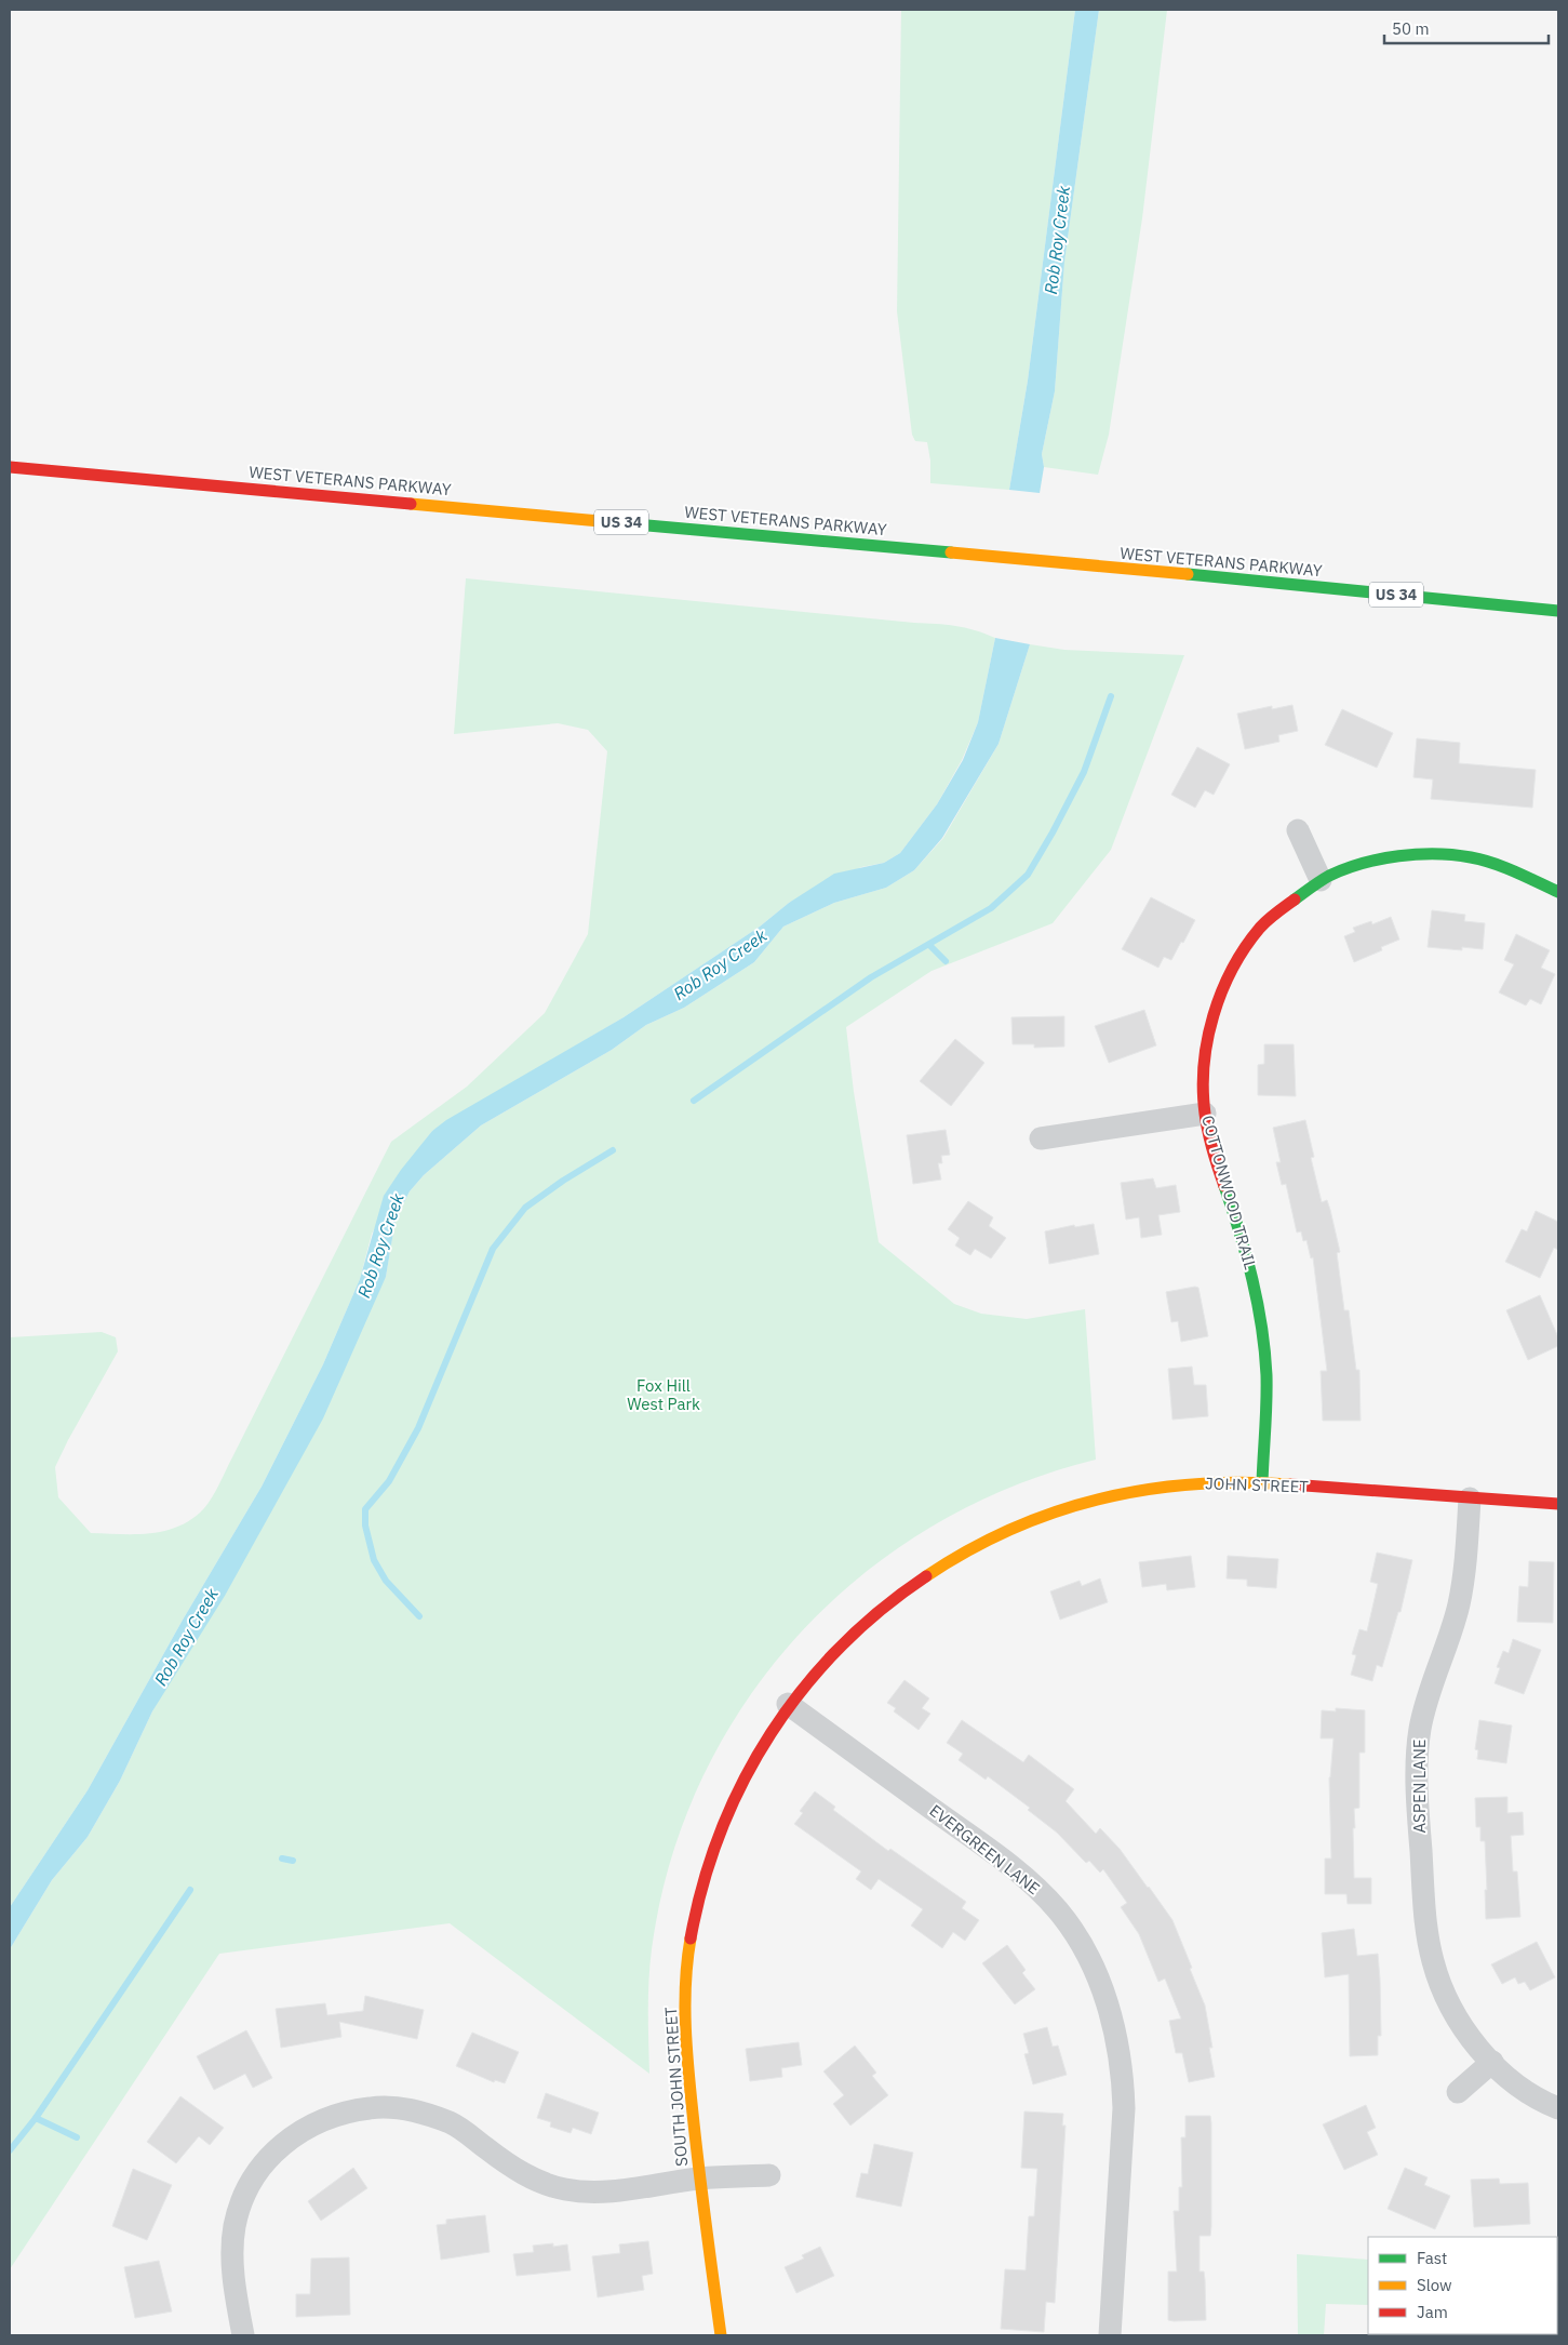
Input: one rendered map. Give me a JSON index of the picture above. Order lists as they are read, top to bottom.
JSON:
{
  "streets": {
    "street": [
      "WEST VETERANS PARKWAY",
      "US 34",
      "COTTONWOOD TRAIL",
      "JOHN STREET",
      "ASPEN LANE",
      "EVERGREEN LANE",
      "SOUTH JOHN STREET"
    ]
  },
  "crossings": [
    ["COTTONWOOD TRAIL", "JOHN STREET"],
    ["JOHN STREET", "ASPEN LANE"],
    ["JOHN STREET", "SOUTH JOHN STREET"],
    ["EVERGREEN LANE", "SOUTH JOHN STREET"]
  ],
  "water": ["Rob Roy Creek"],
  "parks": ["Fox Hill West Park"],
  "legend": ["Fast", "Slow", "Jam"],
  "scale_bar": "50 m"
}
